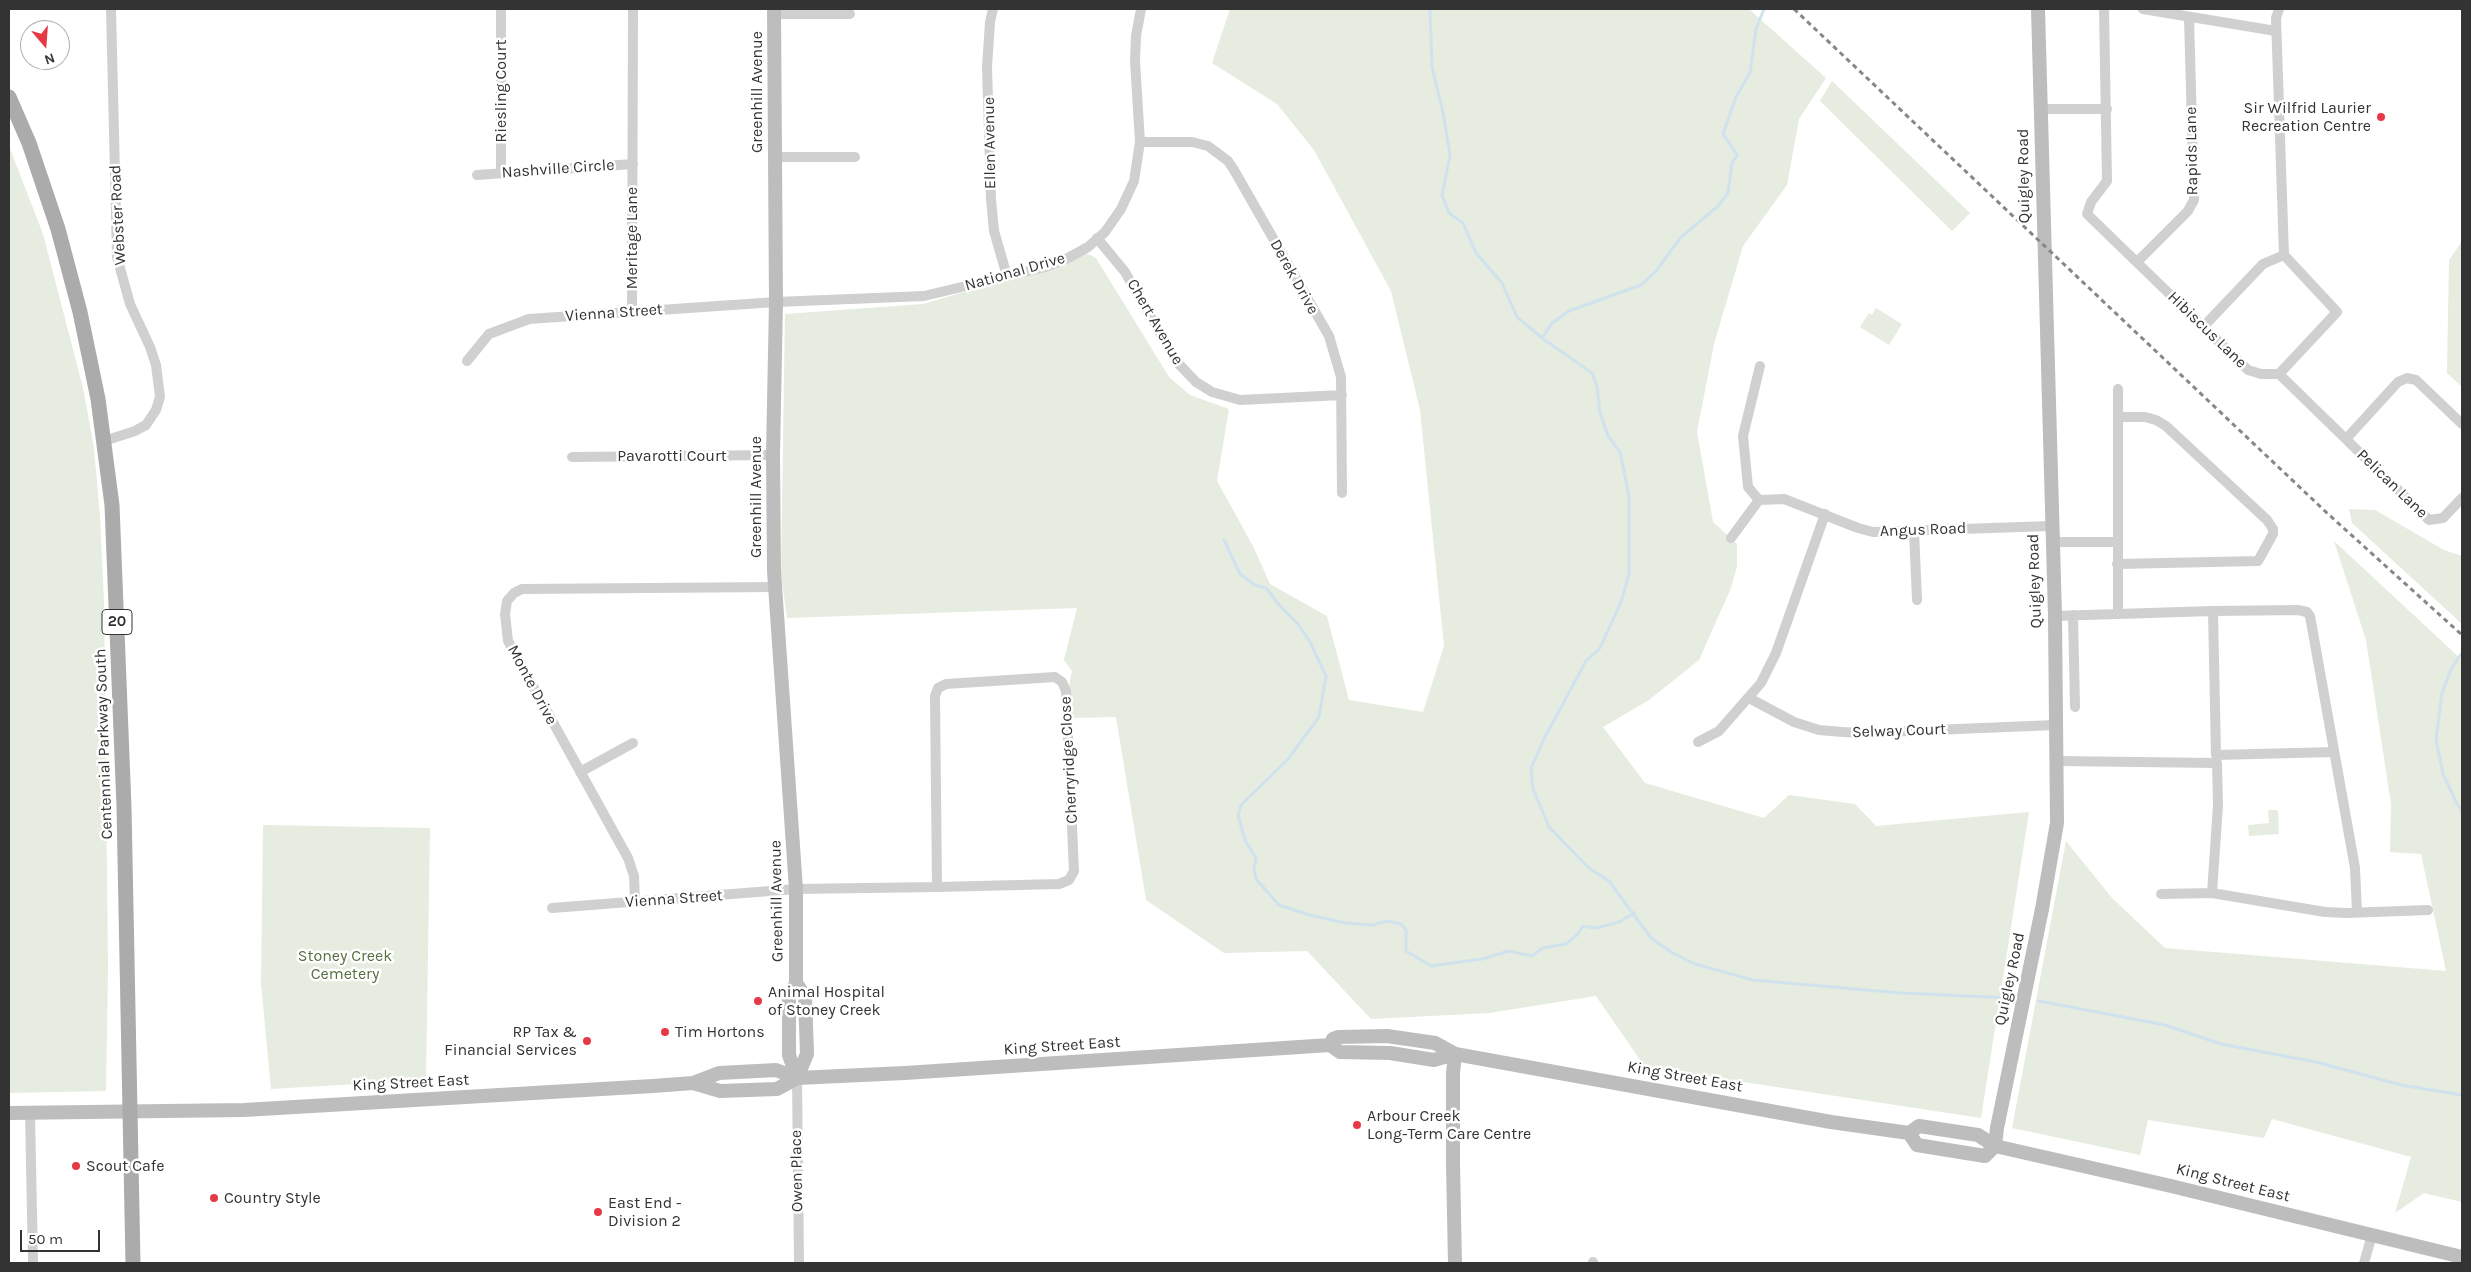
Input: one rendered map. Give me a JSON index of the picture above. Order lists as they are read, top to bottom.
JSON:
{
  "streets": {
    "main road": [
      "Greenhill Avenue",
      "Quigley Road",
      "20",
      "Centennial Parkway South",
      "King Street East"
    ],
    "street": [
      "Riesling Court",
      "Ellen Avenue",
      "Rapids Lane",
      "Nashville Circle",
      "Webster Road",
      "Meritage Lane",
      "National Drive",
      "Derek Drive",
      "Vienna Street",
      "Chert Avenue",
      "Hibiscus Lane",
      "Pavarotti Court",
      "Pelican Lane",
      "Angus Road",
      "Monte Drive",
      "Selway Court",
      "Cherryridge Close",
      "Owen Place"
    ]
  },
  "crossings": [
    ["Riesling Court", "Nashville Circle"],
    ["Greenhill Avenue", "National Drive"],
    ["Greenhill Avenue", "Vienna Street"],
    ["Greenhill Avenue", "Pavarotti Court"],
    ["Greenhill Avenue", "Monte Drive"],
    ["Greenhill Avenue", "Cherryridge Close"],
    ["Greenhill Avenue", "King Street East"],
    ["Greenhill Avenue", "Owen Place"],
    ["Ellen Avenue", "National Drive"],
    ["Rapids Lane", "Hibiscus Lane"],
    ["Nashville Circle", "Meritage Lane"],
    ["Quigley Road", "Angus Road"],
    ["Quigley Road", "Selway Court"],
    ["Quigley Road", "King Street East"],
    ["Webster Road", "Centennial Parkway South"],
    ["Meritage Lane", "Vienna Street"],
    ["National Drive", "Derek Drive"],
    ["National Drive", "Vienna Street"],
    ["National Drive", "Chert Avenue"],
    ["Derek Drive", "Chert Avenue"],
    ["Vienna Street", "Monte Drive"],
    ["Vienna Street", "Cherryridge Close"],
    ["Hibiscus Lane", "Pelican Lane"],
    ["Centennial Parkway South", "King Street East"],
    ["King Street East", "Owen Place"]
  ],
  "parks": ["Stoney Creek Cemetery"],
  "places": [
    "Sir Wilfrid Laurier Recreation Centre",
    "Animal Hospital of Stoney Creek",
    "Tim Hortons",
    "RP Tax & Financial Services",
    "Arbour Creek Long-Term Care Centre",
    "Scout Cafe",
    "Country Style",
    "East End - Division 2"
  ],
  "scale_bar": "50 m",
  "north": "bottom"
}
